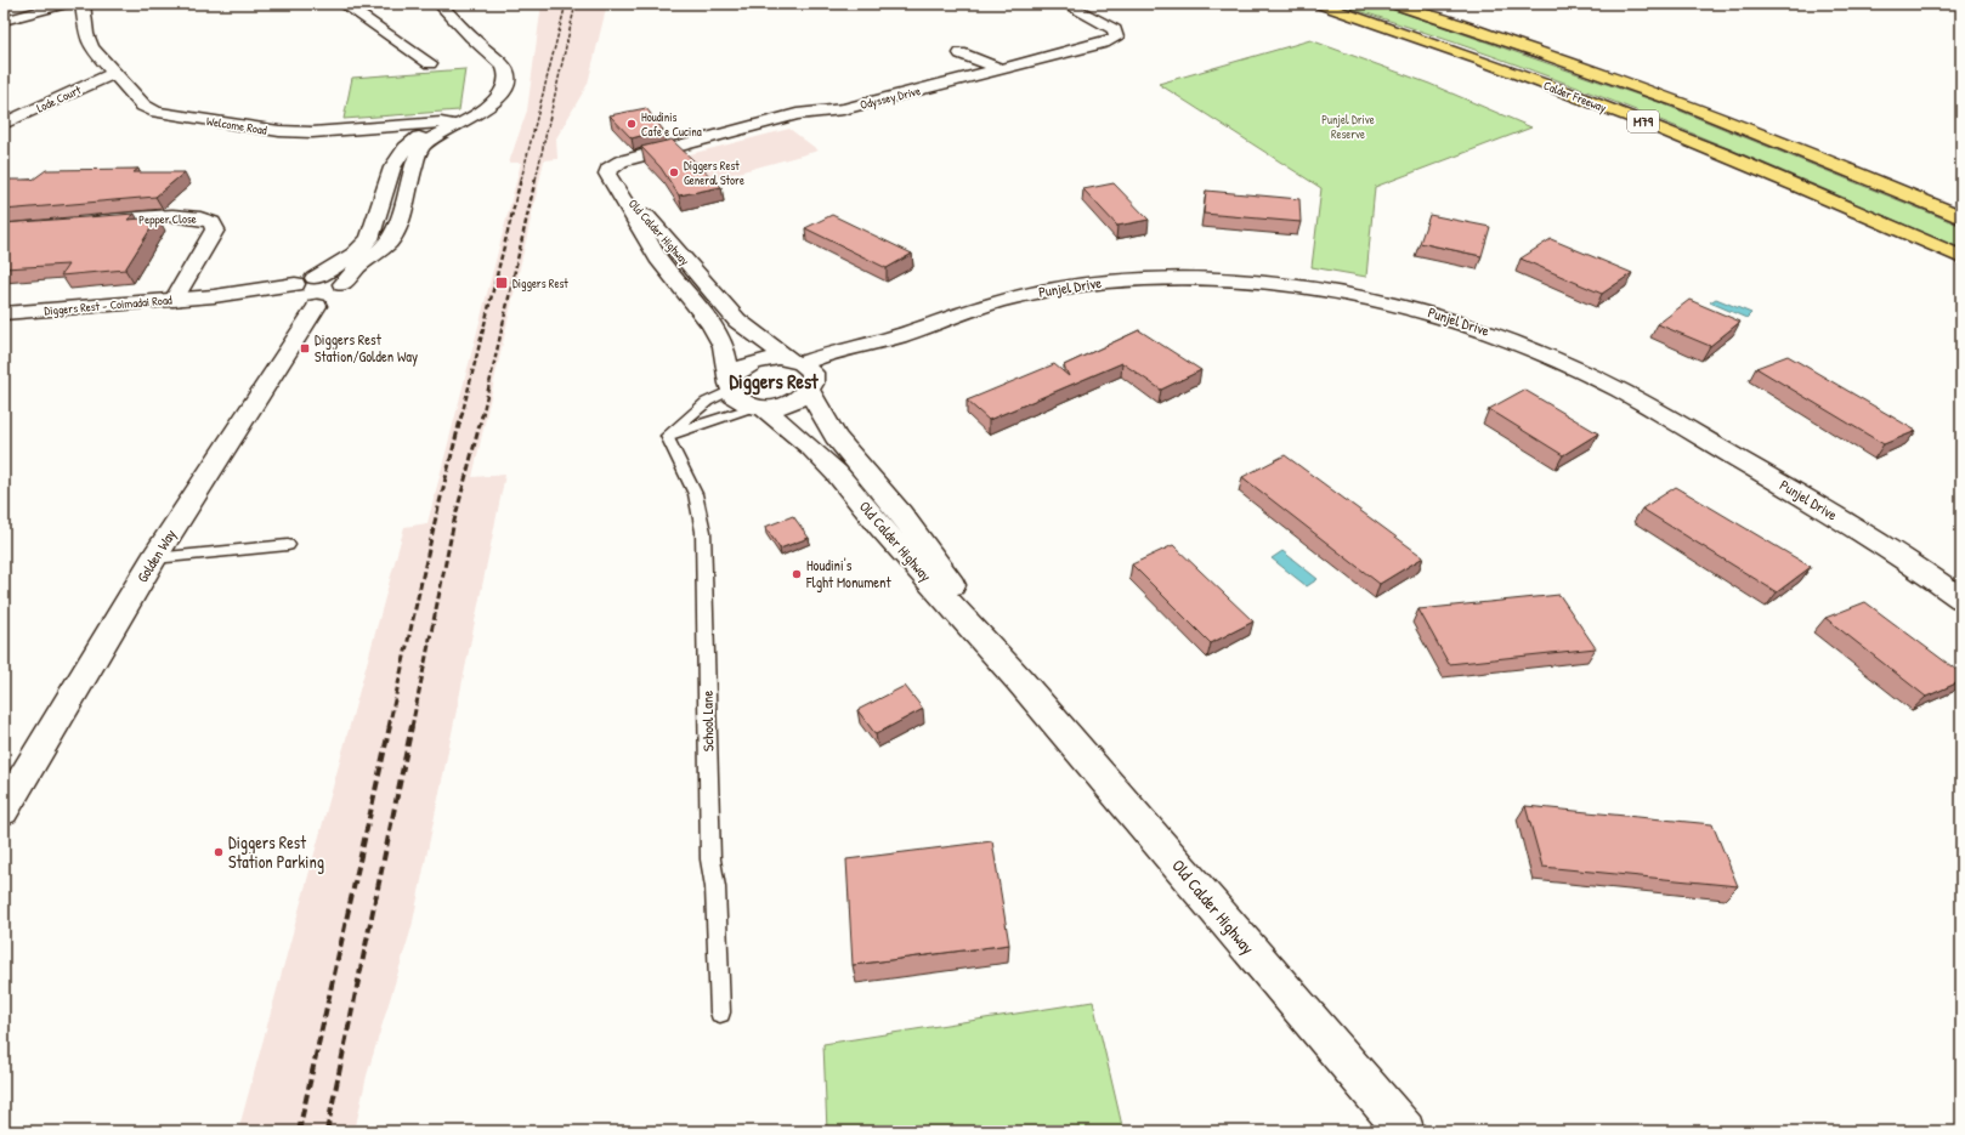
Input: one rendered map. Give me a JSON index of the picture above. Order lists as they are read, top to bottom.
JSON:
{
  "streets": {
    "highway": ["Calder Freeway", "M79"],
    "street": [
      "Odyssey Drive",
      "Lode Court",
      "Welcome Road",
      "Pepper Close",
      "Old Calder Highway",
      "Punjel Drive",
      "Diggers Rest - Coimadai Road",
      "Golden Way"
    ],
    "lane": ["School Lane"]
  },
  "crossings": [
    ["Odyssey Drive", "Old Calder Highway"],
    ["Lode Court", "Welcome Road"],
    ["Pepper Close", "Diggers Rest - Coimadai Road"],
    ["Old Calder Highway", "Punjel Drive"],
    ["Diggers Rest - Coimadai Road", "Golden Way"]
  ],
  "districts": ["Diggers Rest"],
  "parks": ["Punjel Drive Reserve"],
  "places": {
    "other": [
      "Houdinis Cafe e Cucina",
      "Diggers Rest General Store",
      "Houdini's Flght Monument",
      "Diggers Rest Station Parking"
    ],
    "transit": ["Diggers Rest", "Diggers Rest Station/Golden Way"]
  }
}
